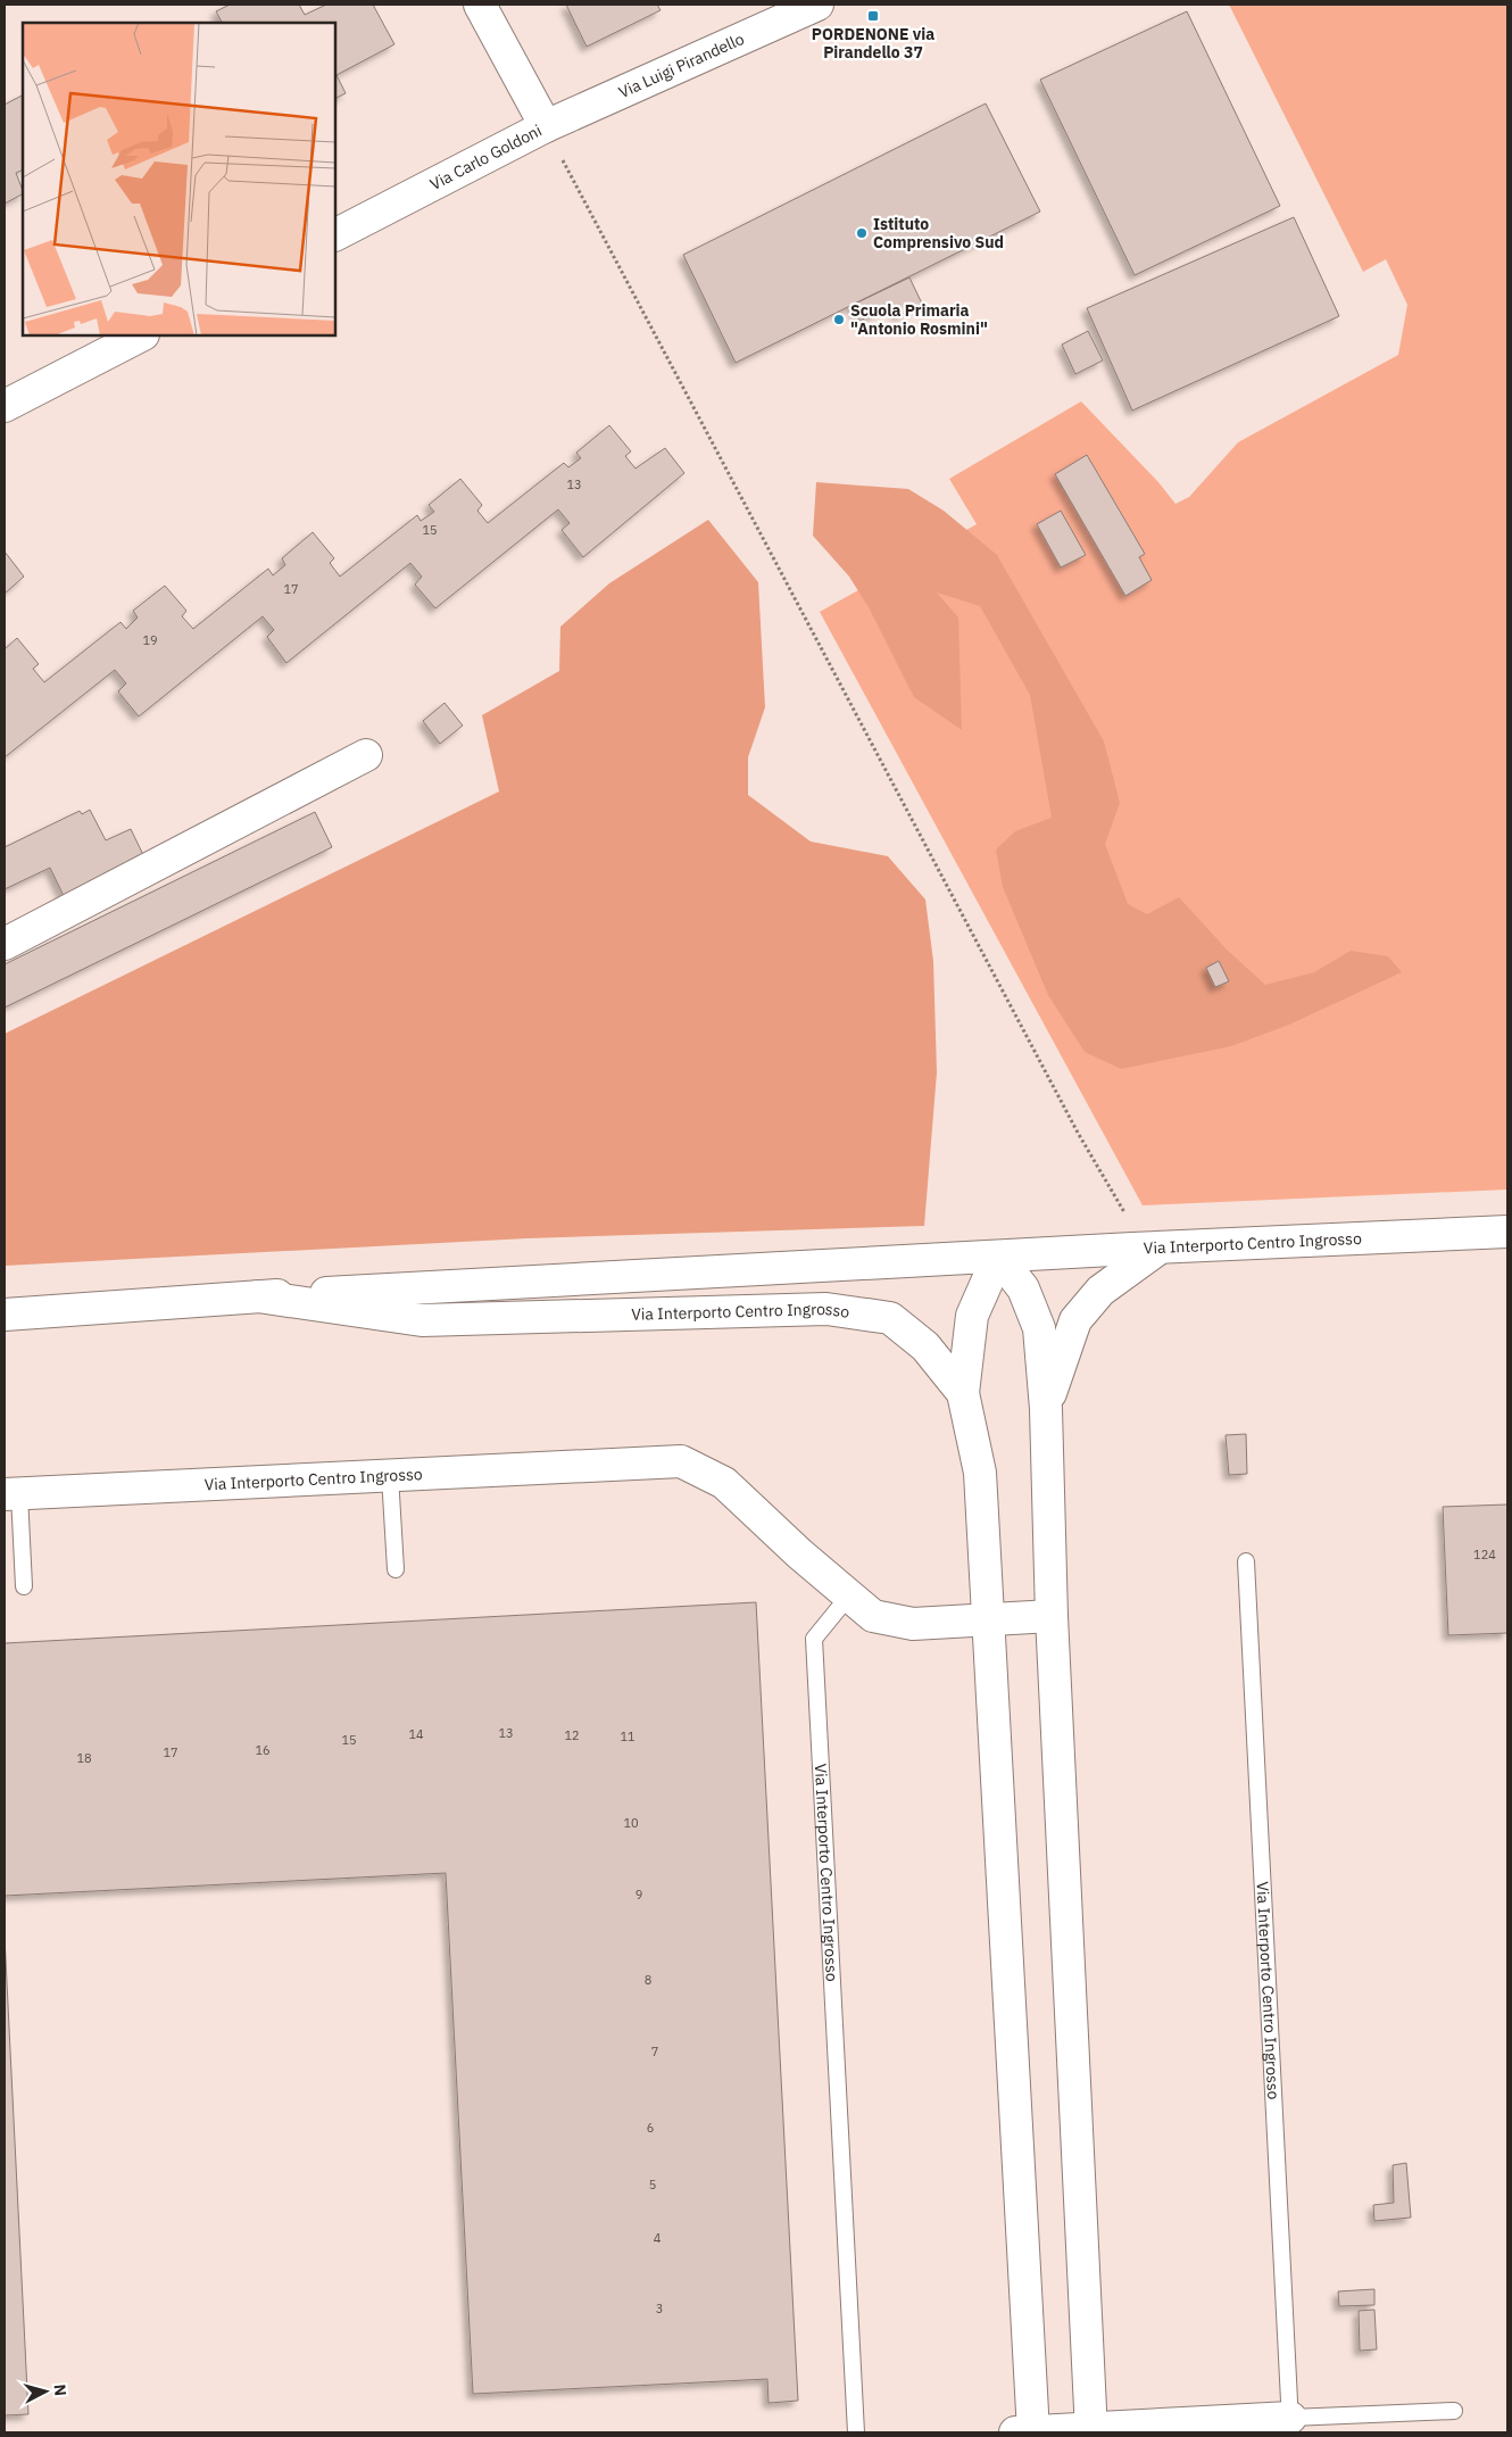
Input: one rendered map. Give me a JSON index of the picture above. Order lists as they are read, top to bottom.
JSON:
{
  "streets": {
    "street": ["Via Luigi Pirandello", "Via Carlo Goldoni", "Via Interporto Centro Ingrosso"]
  },
  "crossings": [
    ["Via Luigi Pirandello", "Via Carlo Goldoni"]
  ],
  "places": {
    "transit": ["PORDENONE via Pirandello 37"],
    "other": ["Istituto Comprensivo Sud", "Scuola Primaria \"Antonio Rosmini\""]
  },
  "house_numbers": [
    "13",
    "15",
    "17",
    "19",
    "124",
    "13",
    "14",
    "12",
    "11",
    "15",
    "16",
    "17",
    "18",
    "10",
    "9",
    "8",
    "7",
    "6",
    "5",
    "4",
    "3"
  ],
  "north": "right"
}
